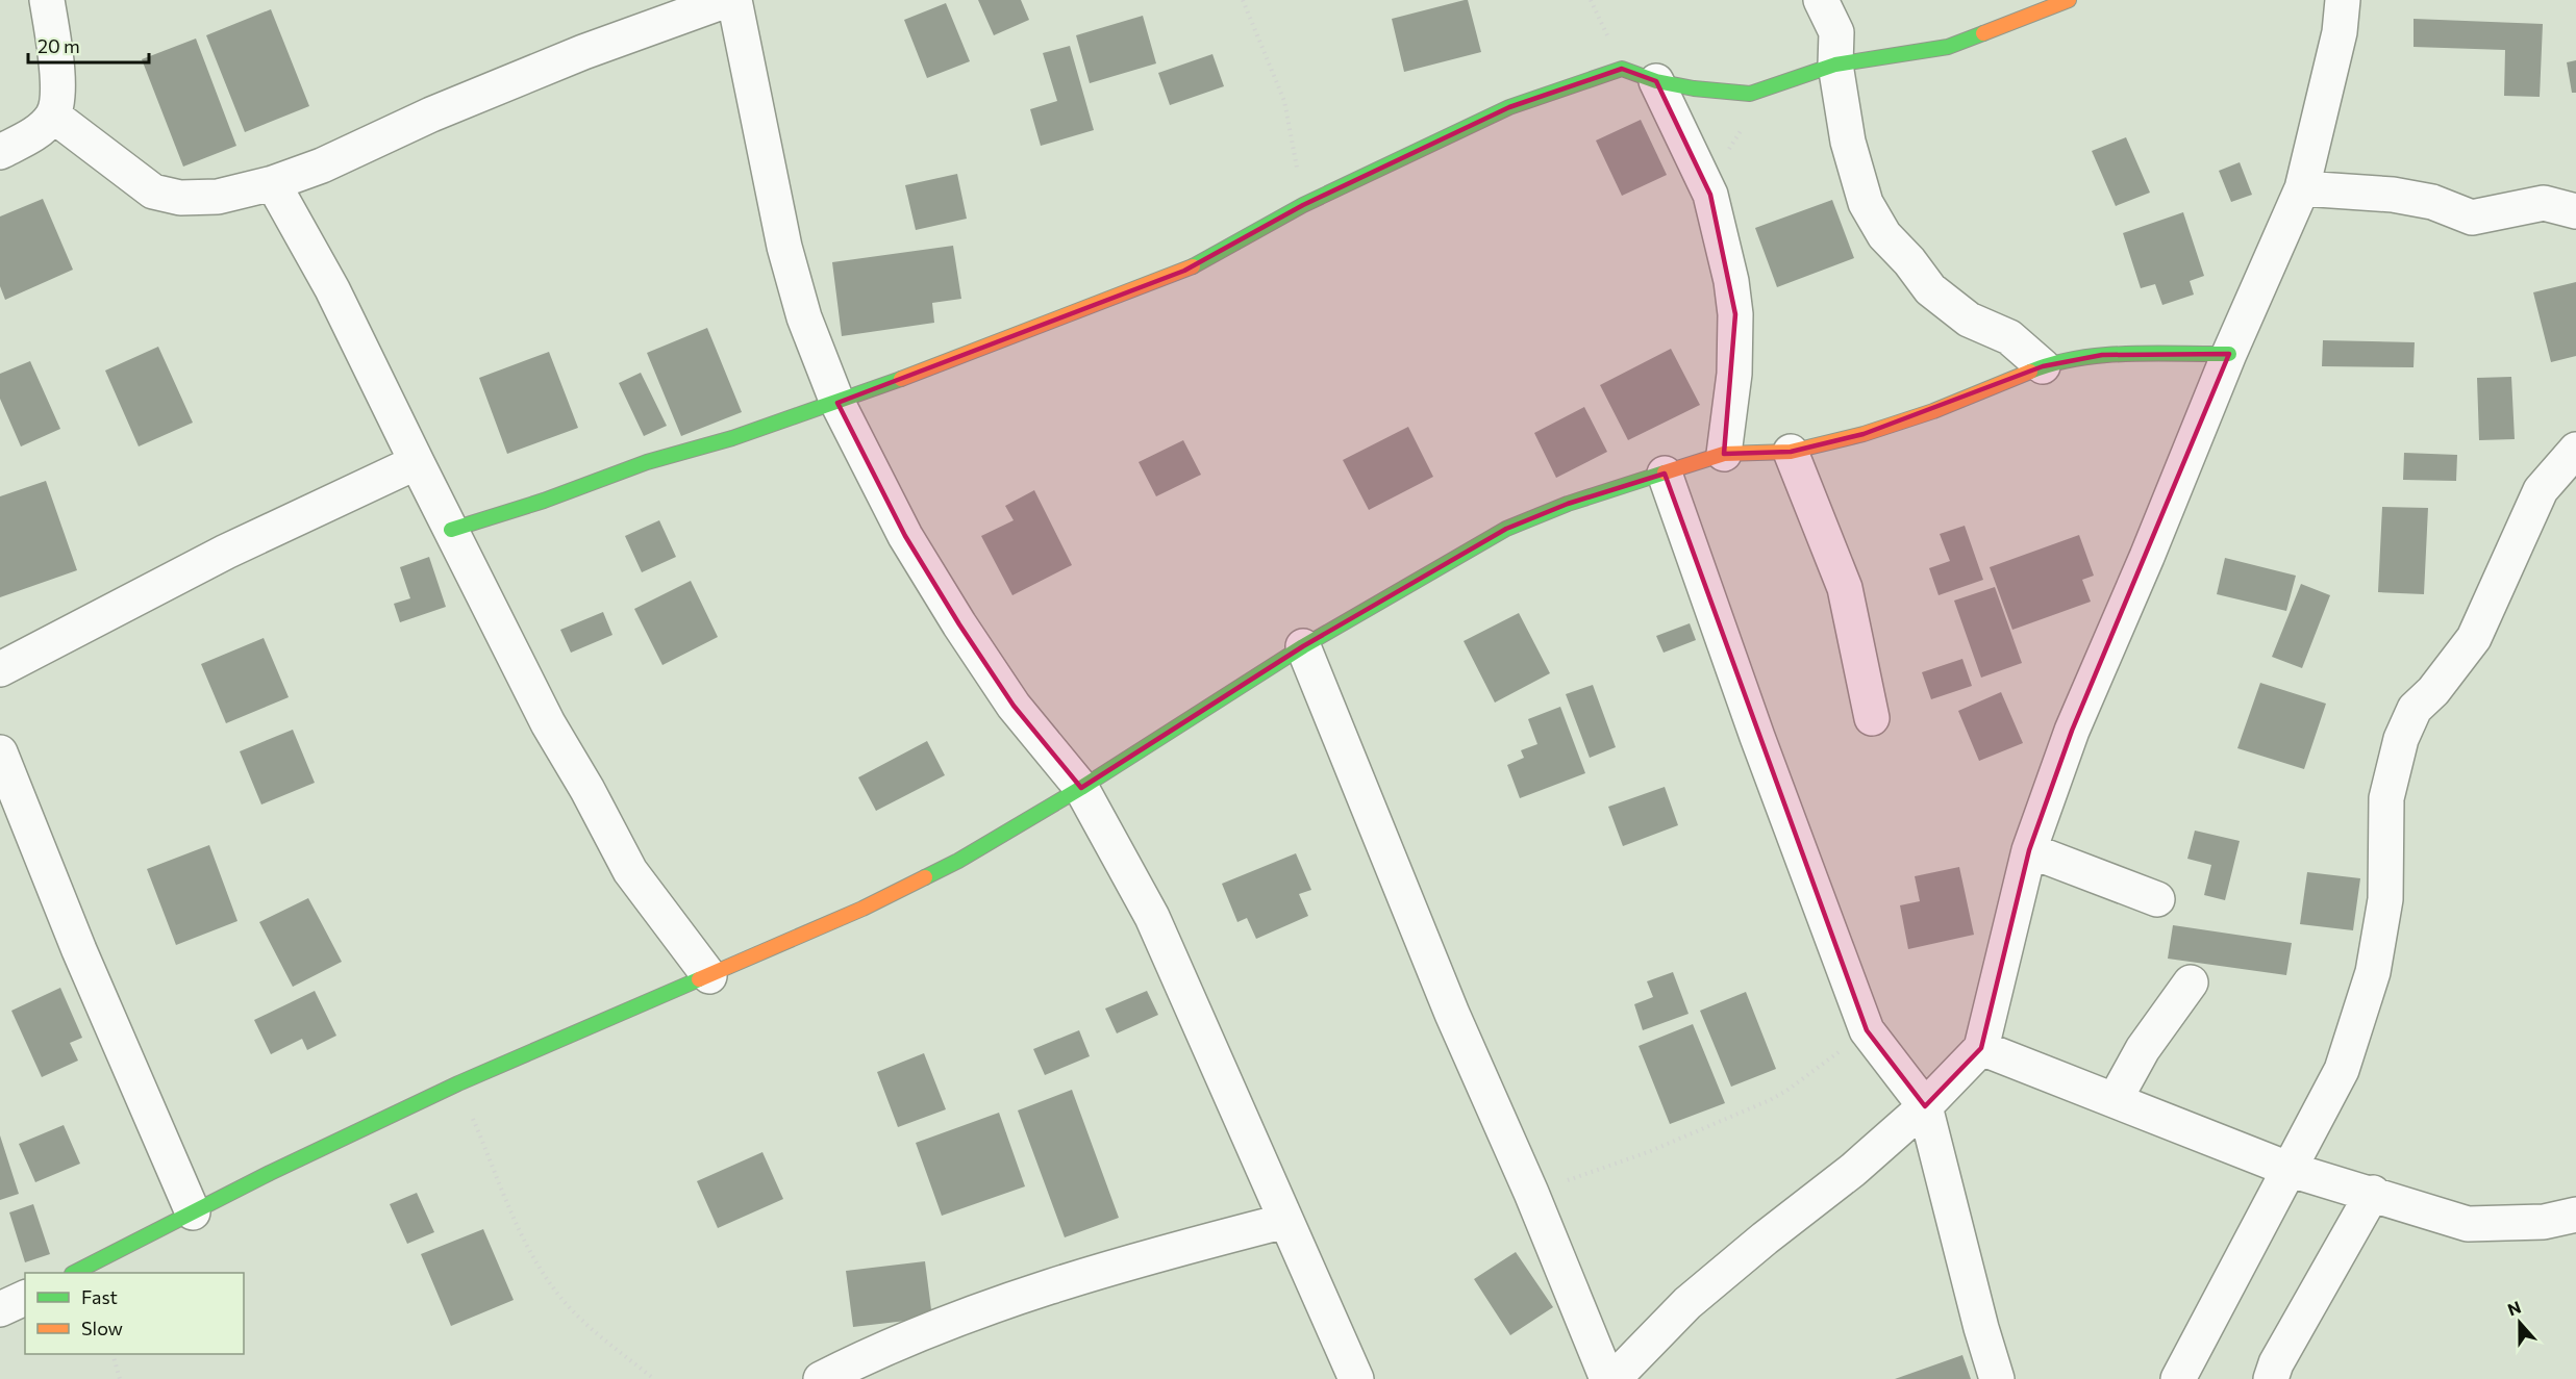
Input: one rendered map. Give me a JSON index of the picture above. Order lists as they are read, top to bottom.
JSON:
{
  "legend": ["Fast", "Slow"],
  "scale_bar": "20 m",
  "north": "top"
}
